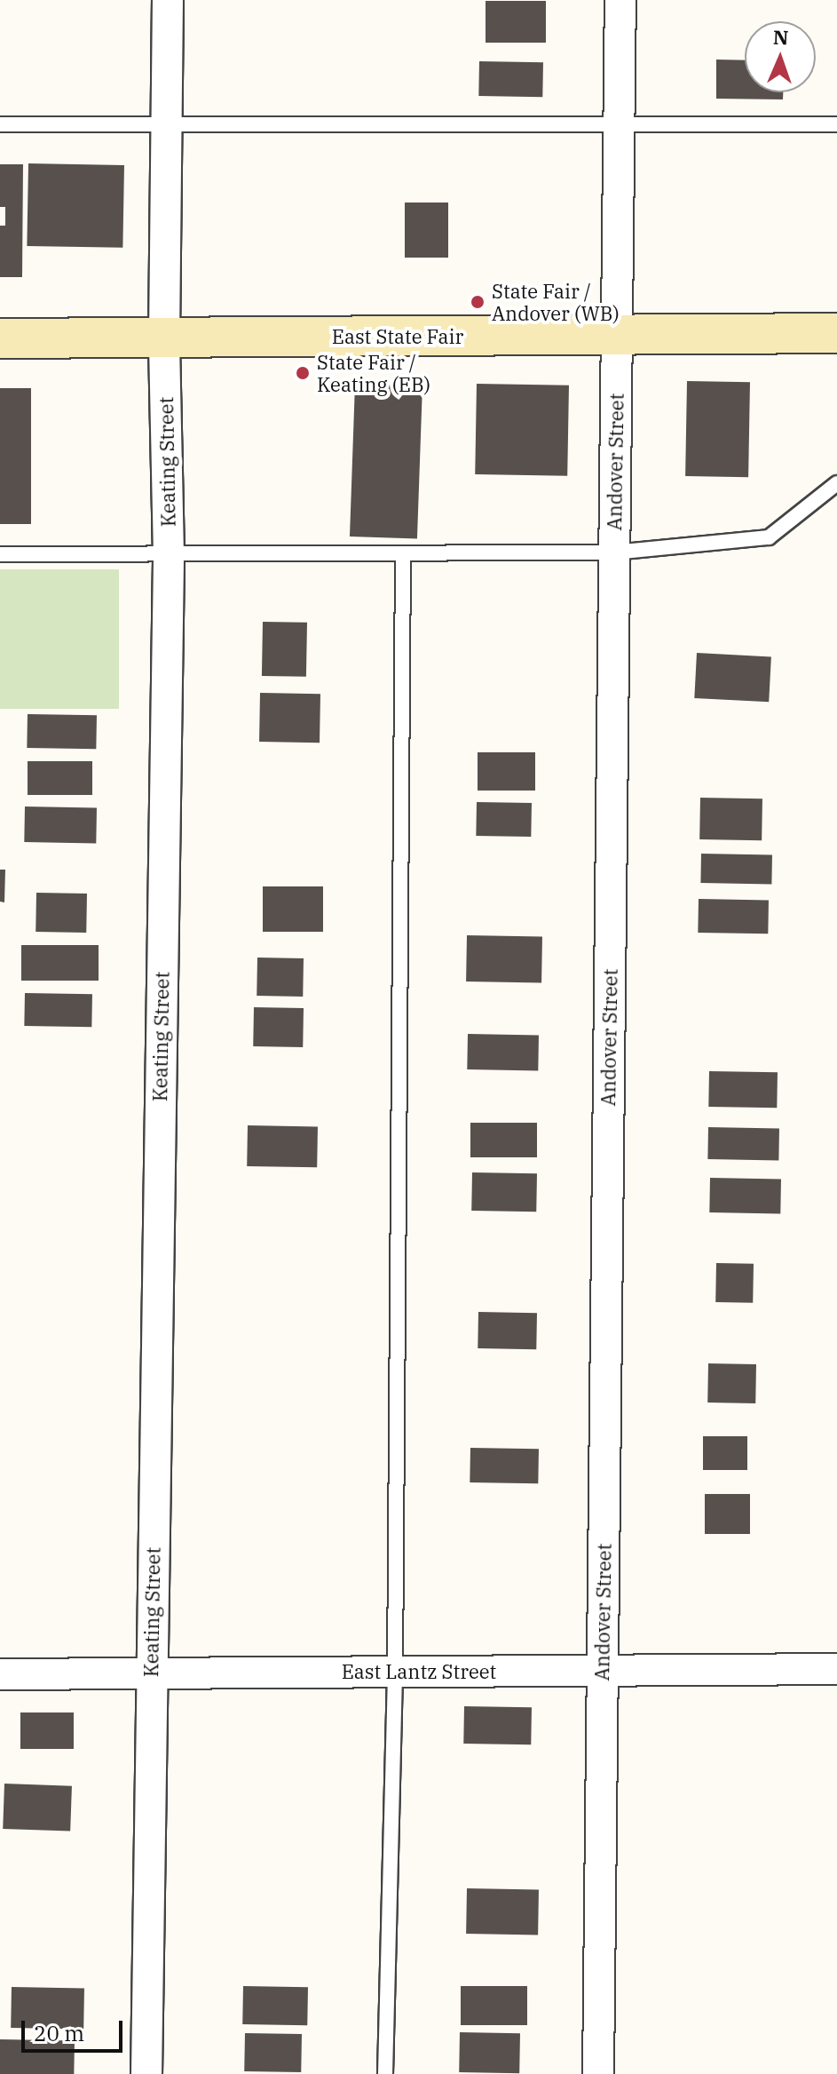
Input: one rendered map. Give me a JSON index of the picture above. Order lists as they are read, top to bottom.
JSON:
{
  "streets": {
    "street": [
      "East State Fair",
      "Keating Street",
      "Andover Street",
      "East Lantz Street"
    ]
  },
  "crossings": [
    ["East State Fair", "Keating Street"],
    ["East State Fair", "Andover Street"],
    ["Keating Street", "East Lantz Street"],
    ["Andover Street", "East Lantz Street"]
  ],
  "places": ["State Fair / Andover (WB)", "State Fair / Keating (EB)"],
  "scale_bar": "20 m",
  "north": "top"
}
